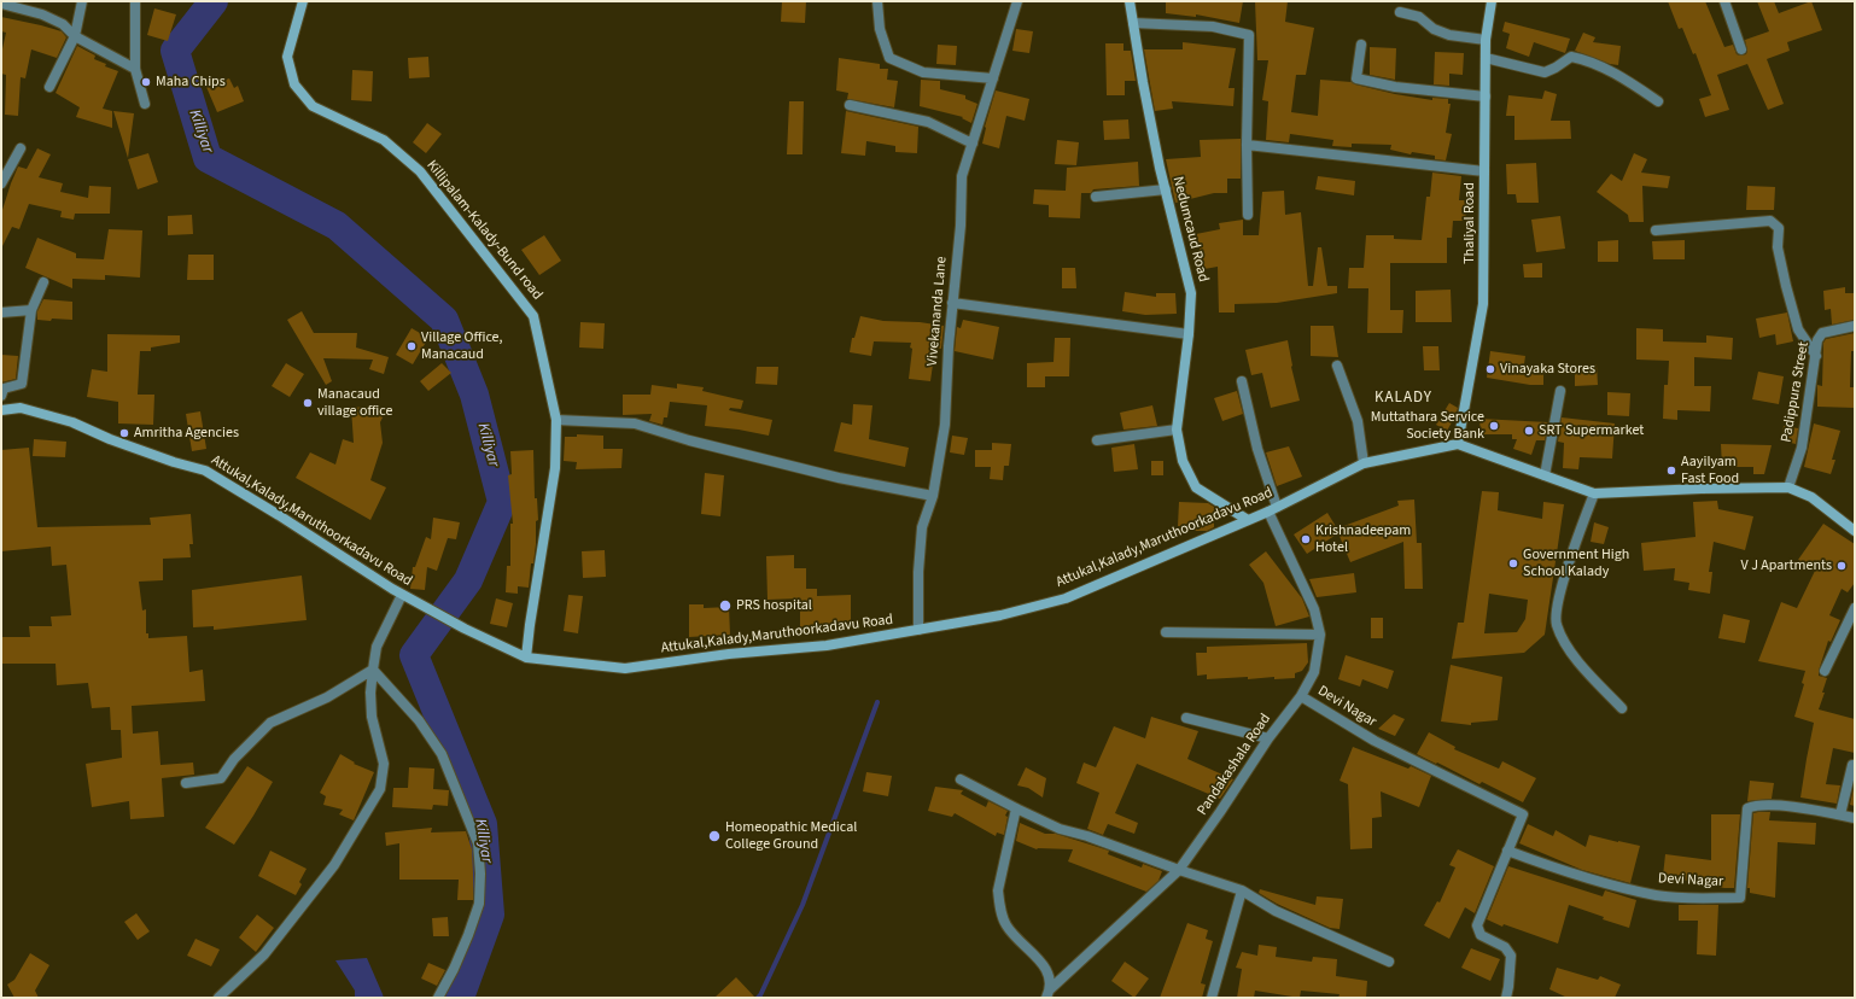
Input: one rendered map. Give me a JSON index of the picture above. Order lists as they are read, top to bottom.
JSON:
{
  "streets": {
    "street": [
      "Thaliyal Road",
      "Nedumcaud Road",
      "Killipalam-Kalady-Bund road",
      "Vivekananda Lane",
      "Padippura Street",
      "Attukal,Kalady,Maruthoorkadavu Road",
      "Devi Nagar",
      "Pandakashala Road"
    ]
  },
  "crossings": [
    ["Thaliyal Road", "Attukal,Kalady,Maruthoorkadavu Road"],
    ["Nedumcaud Road", "Attukal,Kalady,Maruthoorkadavu Road"],
    ["Killipalam-Kalady-Bund road", "Attukal,Kalady,Maruthoorkadavu Road"],
    ["Vivekananda Lane", "Attukal,Kalady,Maruthoorkadavu Road"],
    ["Attukal,Kalady,Maruthoorkadavu Road", "Pandakashala Road"],
    ["Devi Nagar", "Pandakashala Road"]
  ],
  "districts": ["KALADY"],
  "water": ["Killiyar"],
  "places": [
    "Maha Chips",
    "Village Office, Manacaud",
    "Vinayaka Stores",
    "Manacaud village office",
    "Muttathara Service Society Bank",
    "SRT Supermarket",
    "Amritha Agencies",
    "Aayilyam Fast Food",
    "Krishnadeepam Hotel",
    "Government High School Kalady",
    "V J Apartments",
    "PRS hospital",
    "Homeopathic Medical College Ground"
  ]
}
